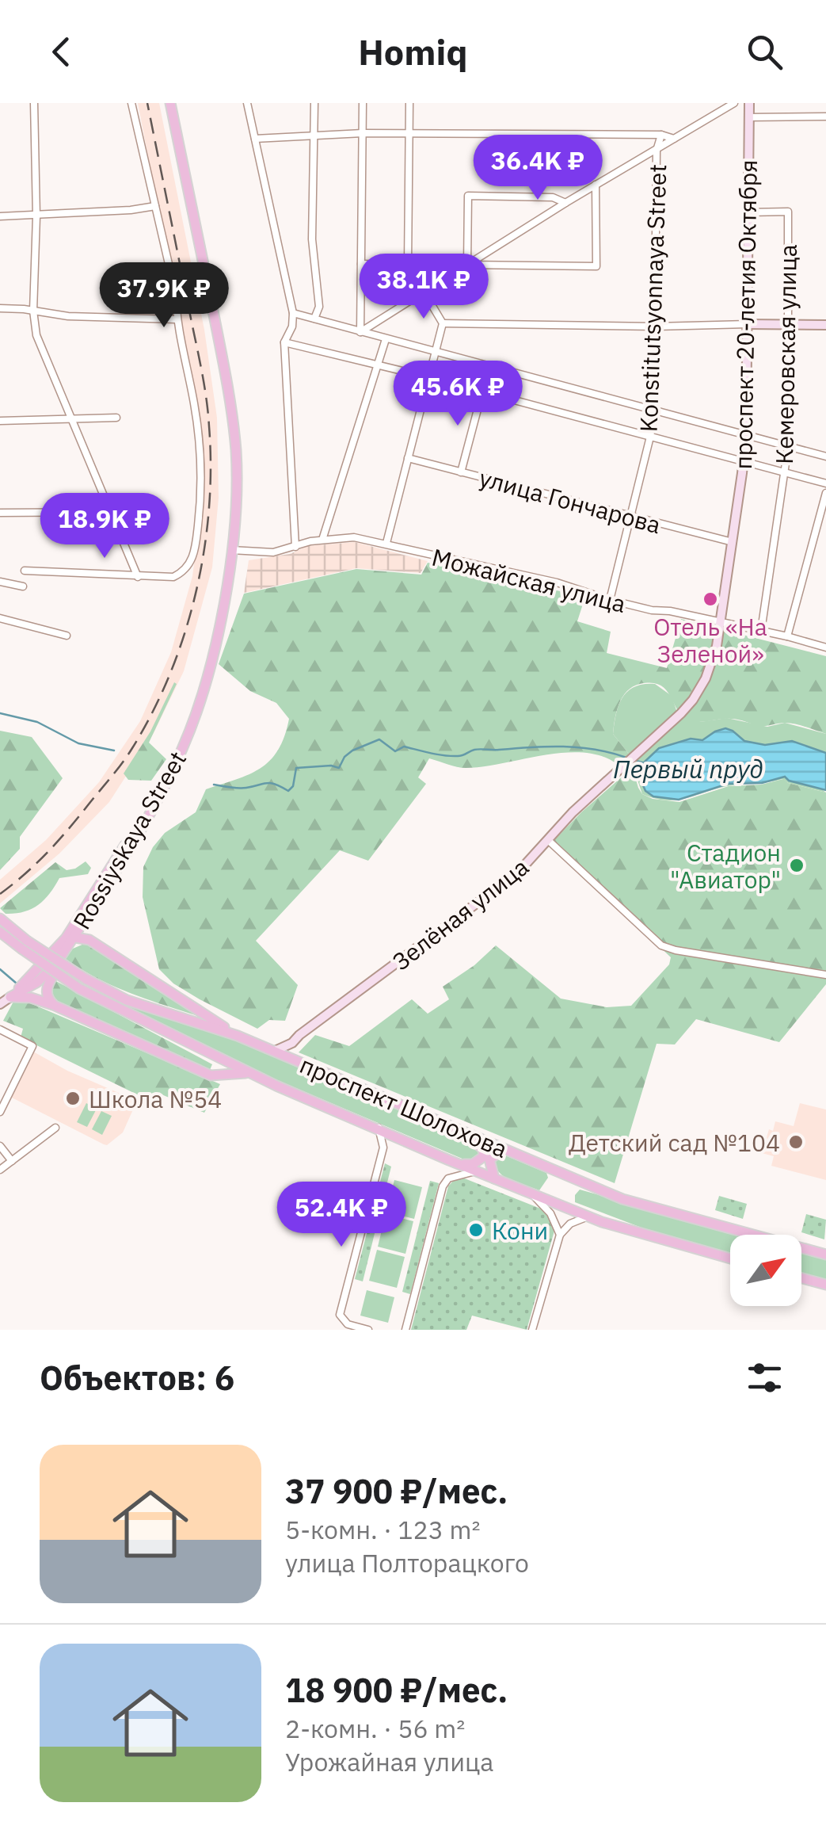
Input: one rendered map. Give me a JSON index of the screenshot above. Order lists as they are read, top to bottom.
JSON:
{
  "streets": {
    "main road": ["Rossiyskaya Street", "проспект Шолохова"],
    "street": [
      "Konstitutsyonnaya Street",
      "проспект 20-летия Октября",
      "Кемеровская улица",
      "улица Гончарова",
      "Можайская улица",
      "Зелёная улица"
    ]
  },
  "crossings": [
    ["Konstitutsyonnaya Street", "улица Гончарова"],
    ["Konstitutsyonnaya Street", "Можайская улица"],
    ["проспект 20-летия Октября", "Кемеровская улица"],
    ["проспект 20-летия Октября", "улица Гончарова"],
    ["проспект 20-летия Октября", "Можайская улица"],
    ["проспект 20-летия Октября", "Зелёная улица"],
    ["Кемеровская улица", "Можайская улица"],
    ["Можайская улица", "Rossiyskaya Street"],
    ["Можайская улица", "Зелёная улица"],
    ["Зелёная улица", "проспект Шолохова"]
  ],
  "water": ["Первый пруд"],
  "places": [
    "Отель «На Зеленой»",
    "Стадион \"Авиатор\"",
    "Школа №54",
    "Детский сад №104",
    "Кони"
  ],
  "north": "top right",
  "page": {
    "header": "Homiq",
    "price": [
      "36.4K ₽",
      "38.1K ₽",
      "37.9K ₽",
      "45.6K ₽",
      "18.9K ₽",
      "52.4K ₽"
    ],
    "heading": "Объектов: 6",
    "list": [
      {
        "name": "37 900 ₽/мес.",
        "note": "5-комн. · 123 m² · улица Полторацкого"
      },
      {
        "name": "18 900 ₽/мес.",
        "note": "2-комн. · 56 m² · Урожайная улица"
      }
    ]
  }
}
